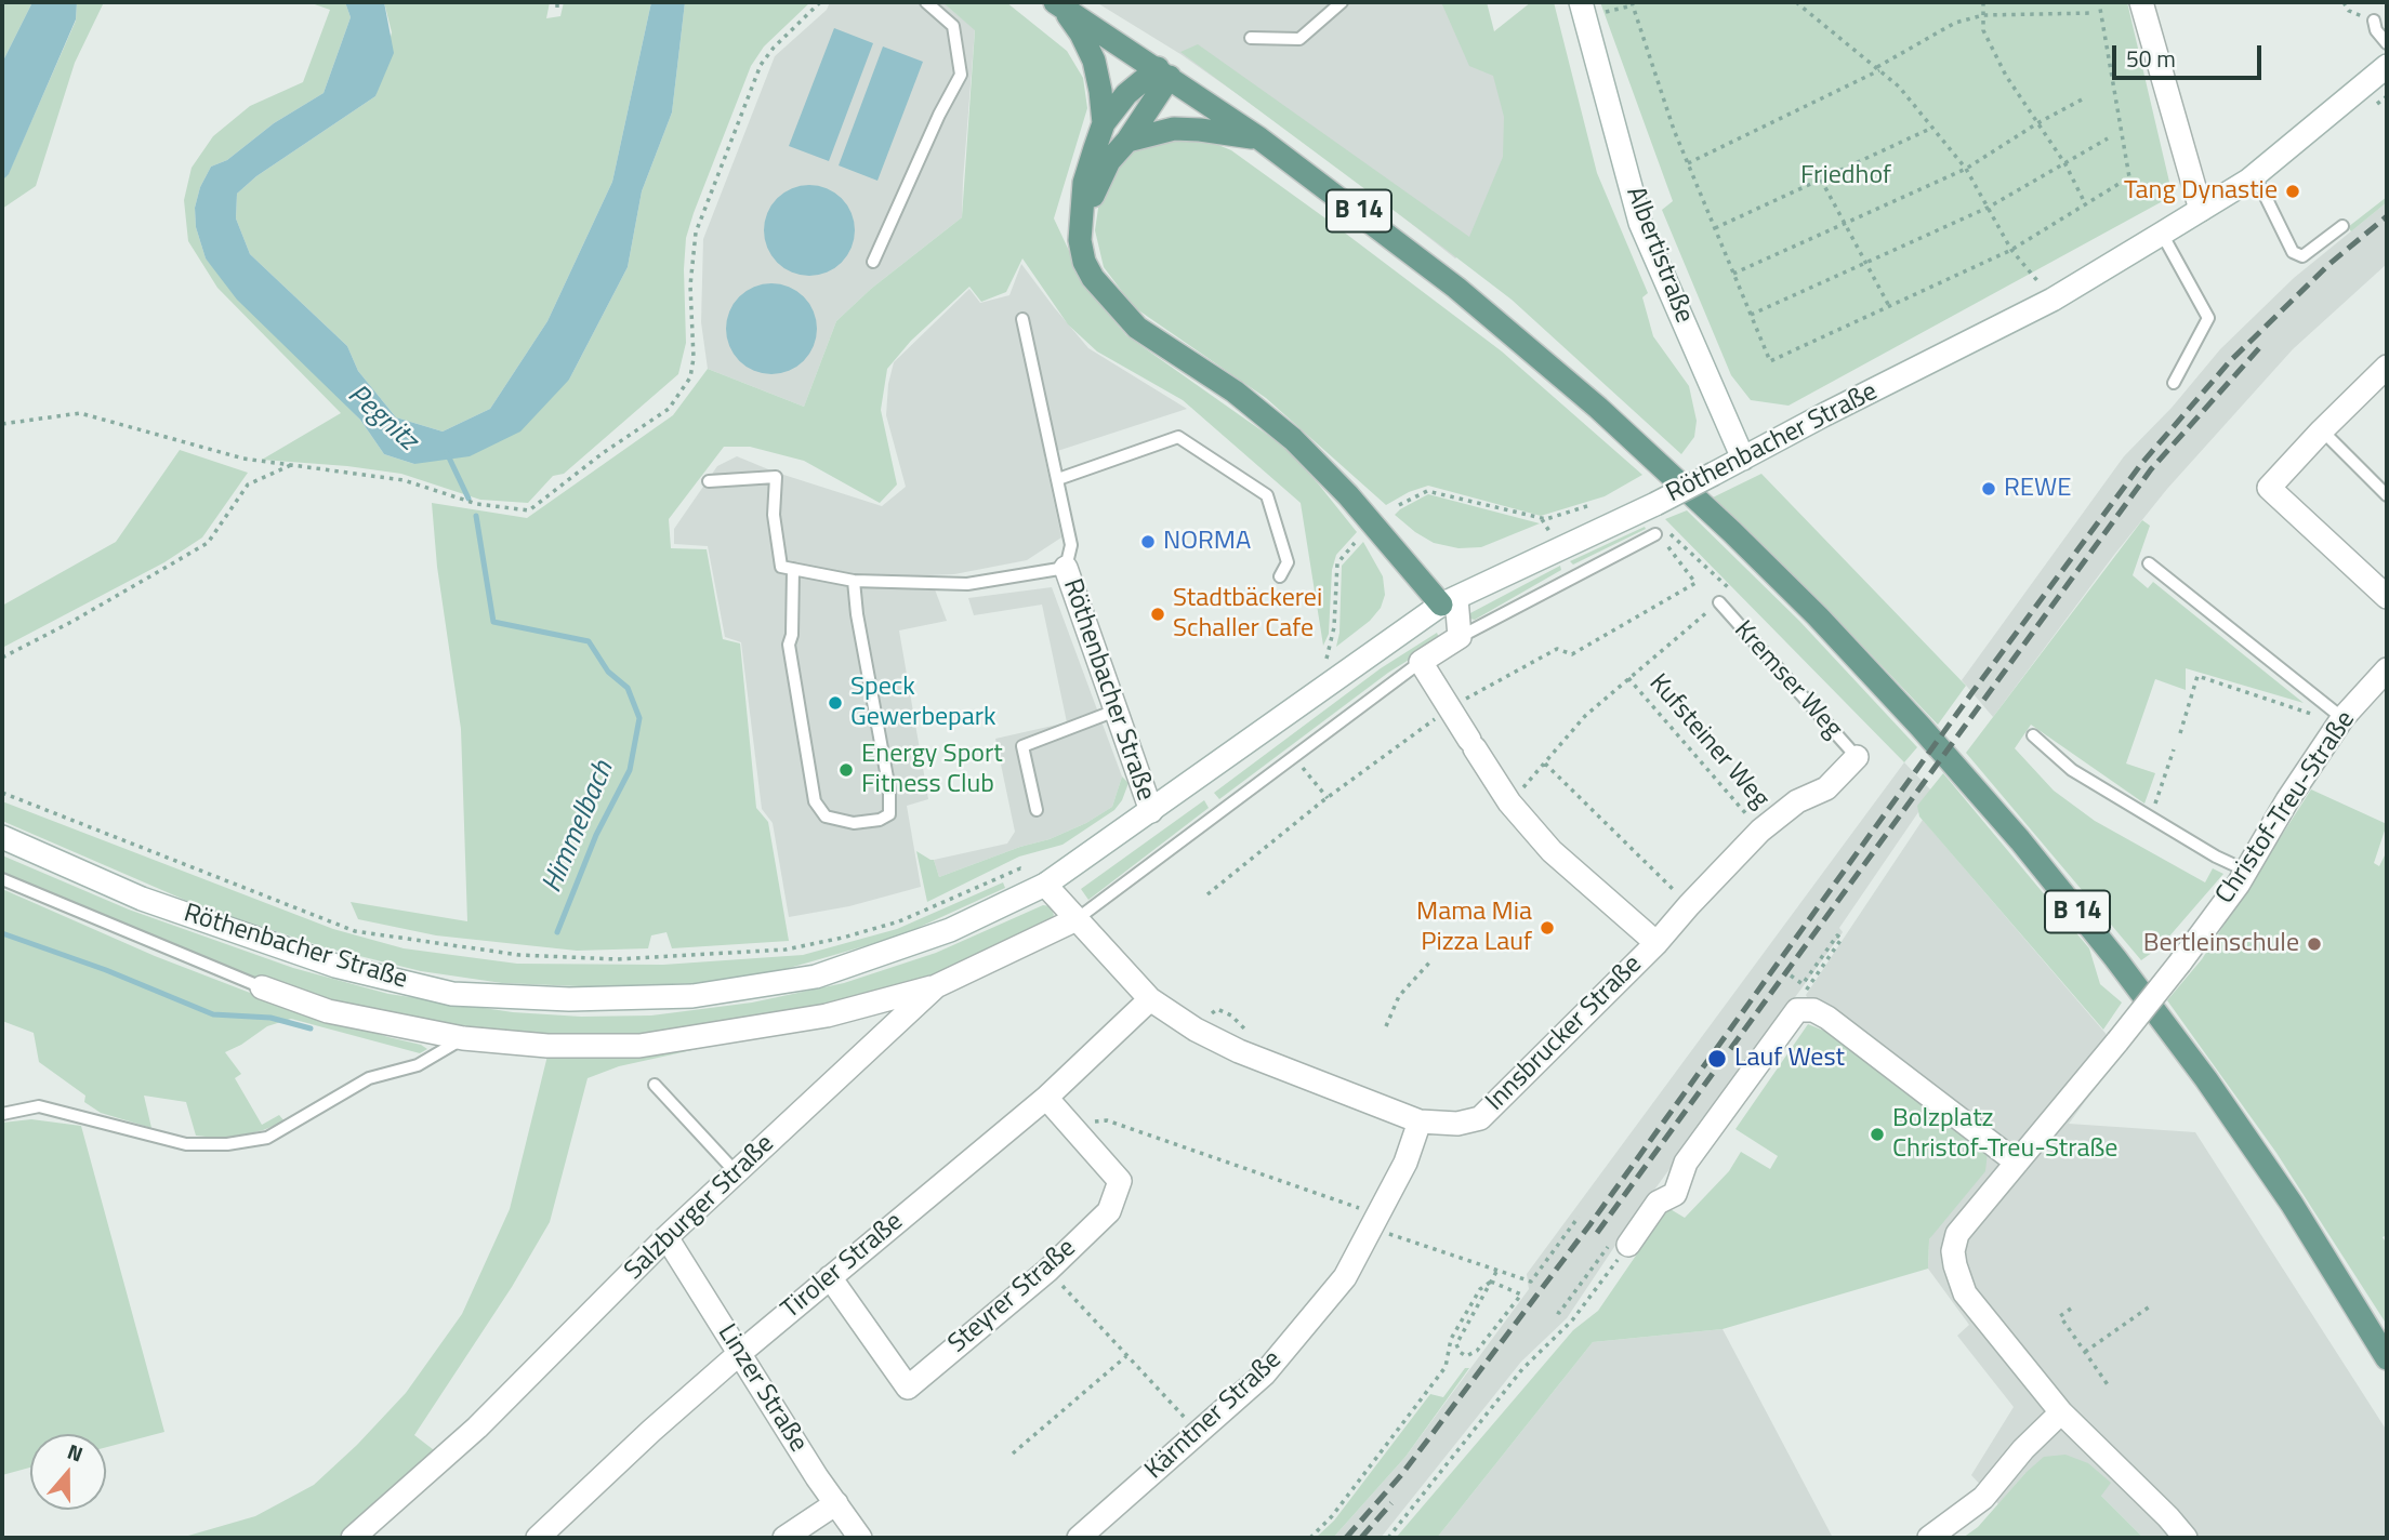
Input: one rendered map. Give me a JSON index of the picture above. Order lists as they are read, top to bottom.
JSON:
{
  "streets": {
    "main road": ["B 14"],
    "street": [
      "Albertistraße",
      "Röthenbacher Straße",
      "Christof-Treu-Straße",
      "Innsbrucker Straße",
      "Salzburger Straße",
      "Tiroler Straße",
      "Steyrer Straße",
      "Linzer Straße",
      "Kärntner Straße"
    ],
    "lane": ["Kremser Weg"],
    "path": ["Kufsteiner Weg"]
  },
  "crossings": [
    ["Albertistraße", "Röthenbacher Straße"],
    ["Röthenbacher Straße", "Innsbrucker Straße"],
    ["Röthenbacher Straße", "Salzburger Straße"],
    ["Kremser Weg", "Innsbrucker Straße"],
    ["Kufsteiner Weg", "Innsbrucker Straße"],
    ["Innsbrucker Straße", "Salzburger Straße"],
    ["Innsbrucker Straße", "Tiroler Straße"],
    ["Innsbrucker Straße", "Kärntner Straße"],
    ["Salzburger Straße", "Linzer Straße"],
    ["Tiroler Straße", "Steyrer Straße"],
    ["Tiroler Straße", "Linzer Straße"]
  ],
  "water": ["Pegnitz", "Himmelbach"],
  "parks": ["Friedhof"],
  "places": [
    "Tang Dynastie",
    "REWE",
    "NORMA",
    "Stadtbäckerei Schaller Cafe",
    "Speck Gewerbepark",
    "Energy Sport Fitness Club",
    "Mama Mia Pizza Lauf",
    "Bertleinschule",
    "Lauf West",
    "Bolzplatz Christof-Treu-Straße"
  ],
  "scale_bar": "50 m",
  "north": "top"
}
